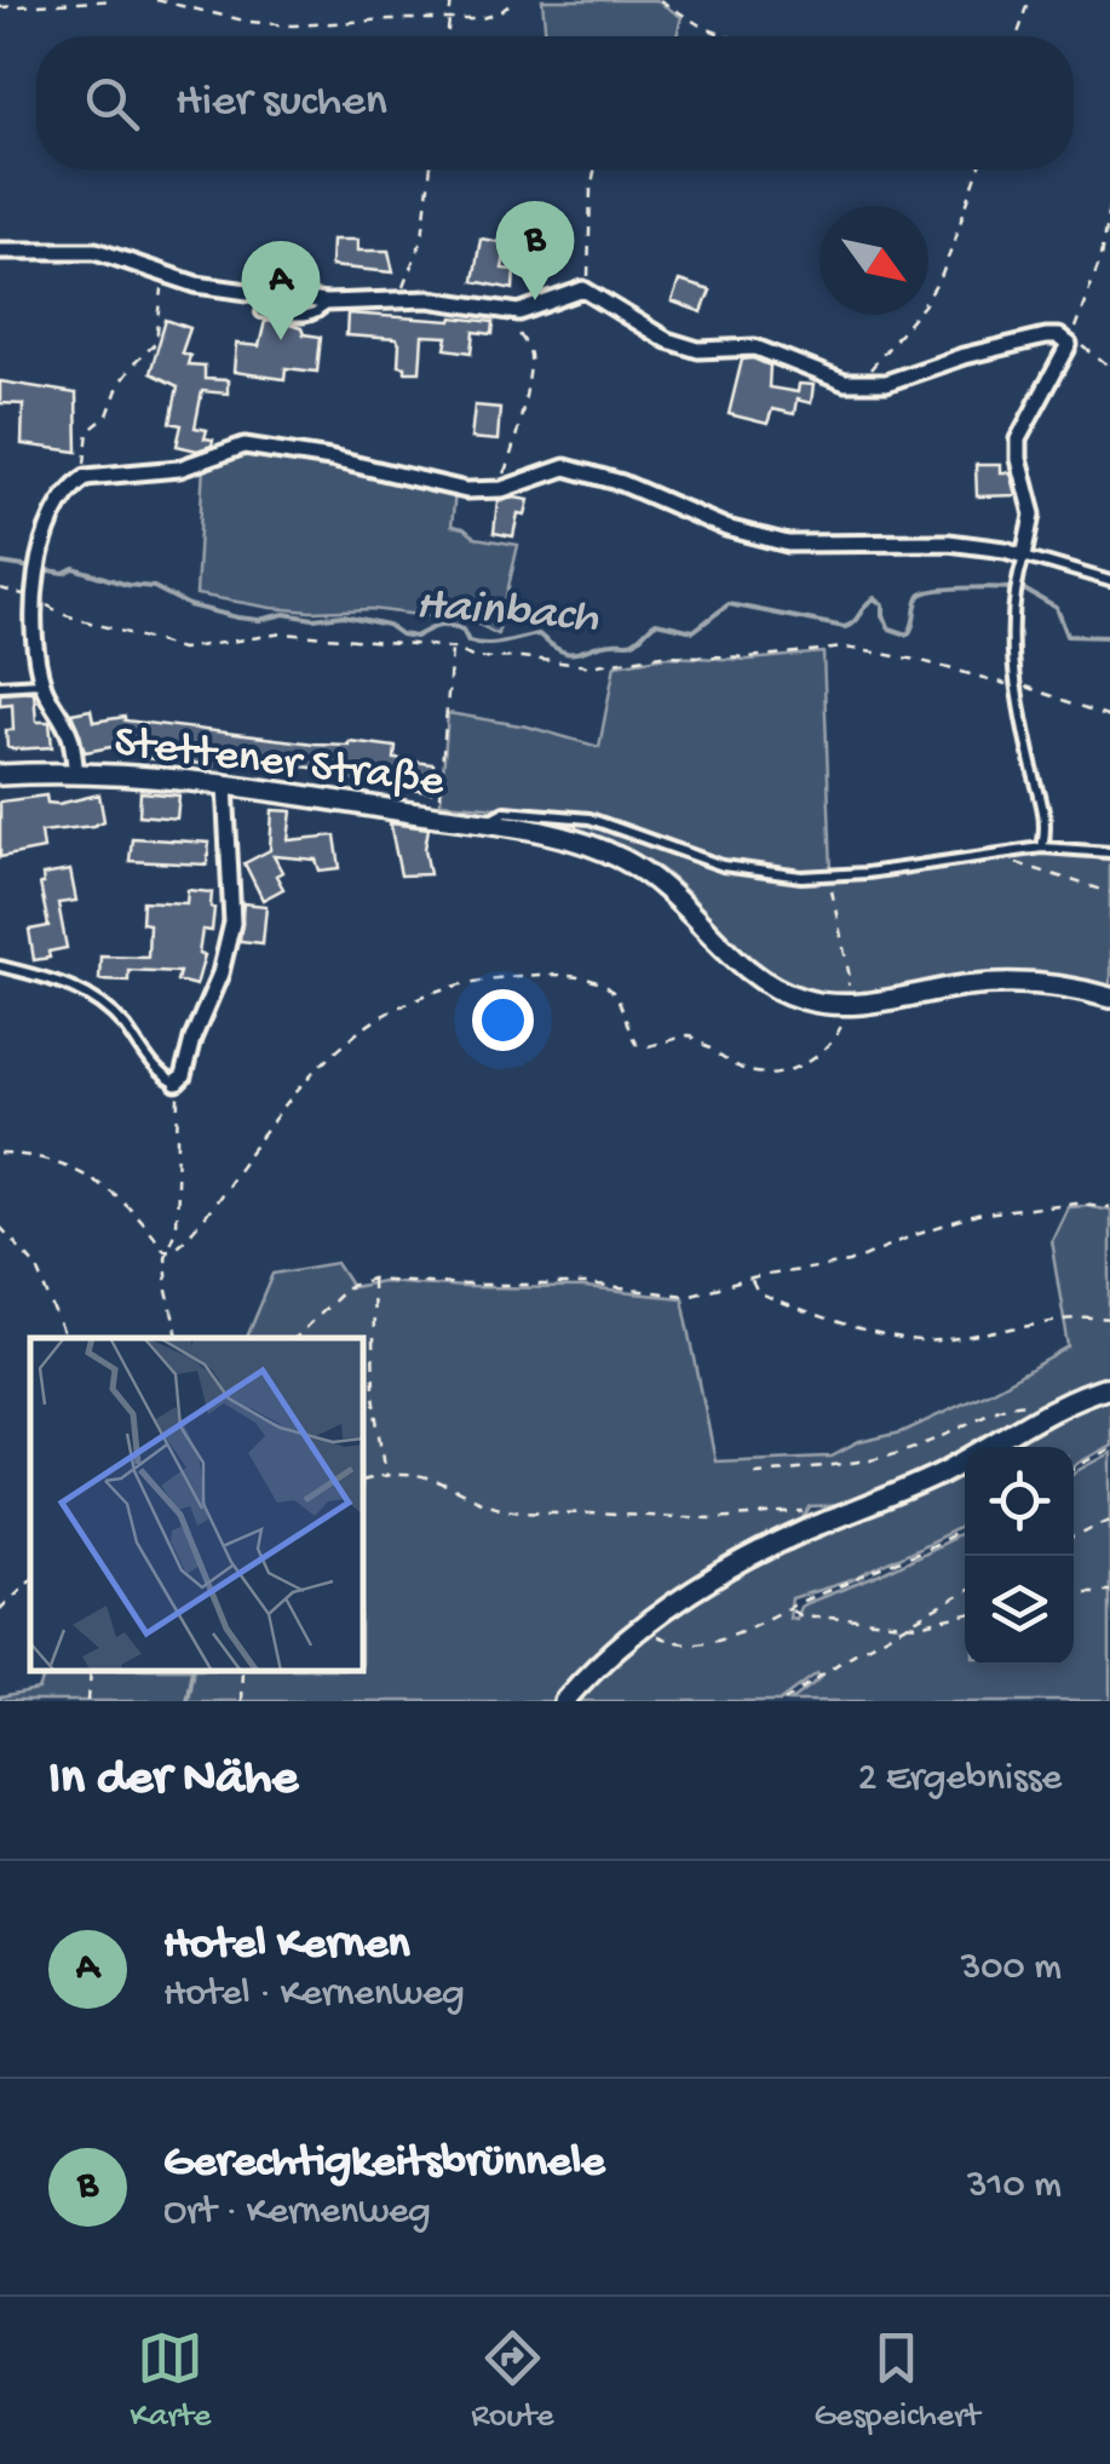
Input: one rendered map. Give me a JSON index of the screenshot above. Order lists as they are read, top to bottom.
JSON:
{
  "streets": {
    "main road": ["Stettener Straße"]
  },
  "water": ["Hainbach"],
  "north": "bottom right",
  "page": {
    "search": "Hier suchen",
    "pins": ["B", "A"],
    "heading": ["In der Nähe", "2 Ergebnisse"],
    "list": [
      {
        "mark": "A",
        "name": "Hotel Kernen",
        "note": "Hotel · Kernenweg",
        "value": "300 m"
      },
      {
        "mark": "B",
        "name": "Gerechtigkeitsbrünnele",
        "note": "Ort · Kernenweg",
        "value": "310 m"
      }
    ],
    "nav": ["Karte", "Route", "Gespeichert"]
  }
}
